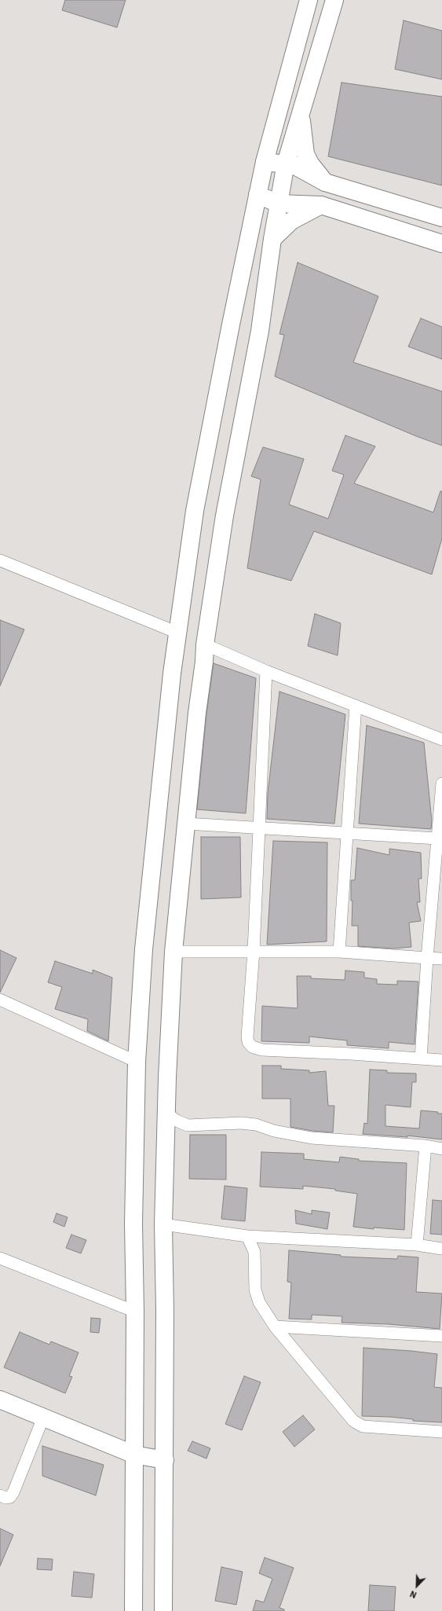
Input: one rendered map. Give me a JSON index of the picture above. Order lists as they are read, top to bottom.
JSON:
{
  "north": "bottom left"
}
